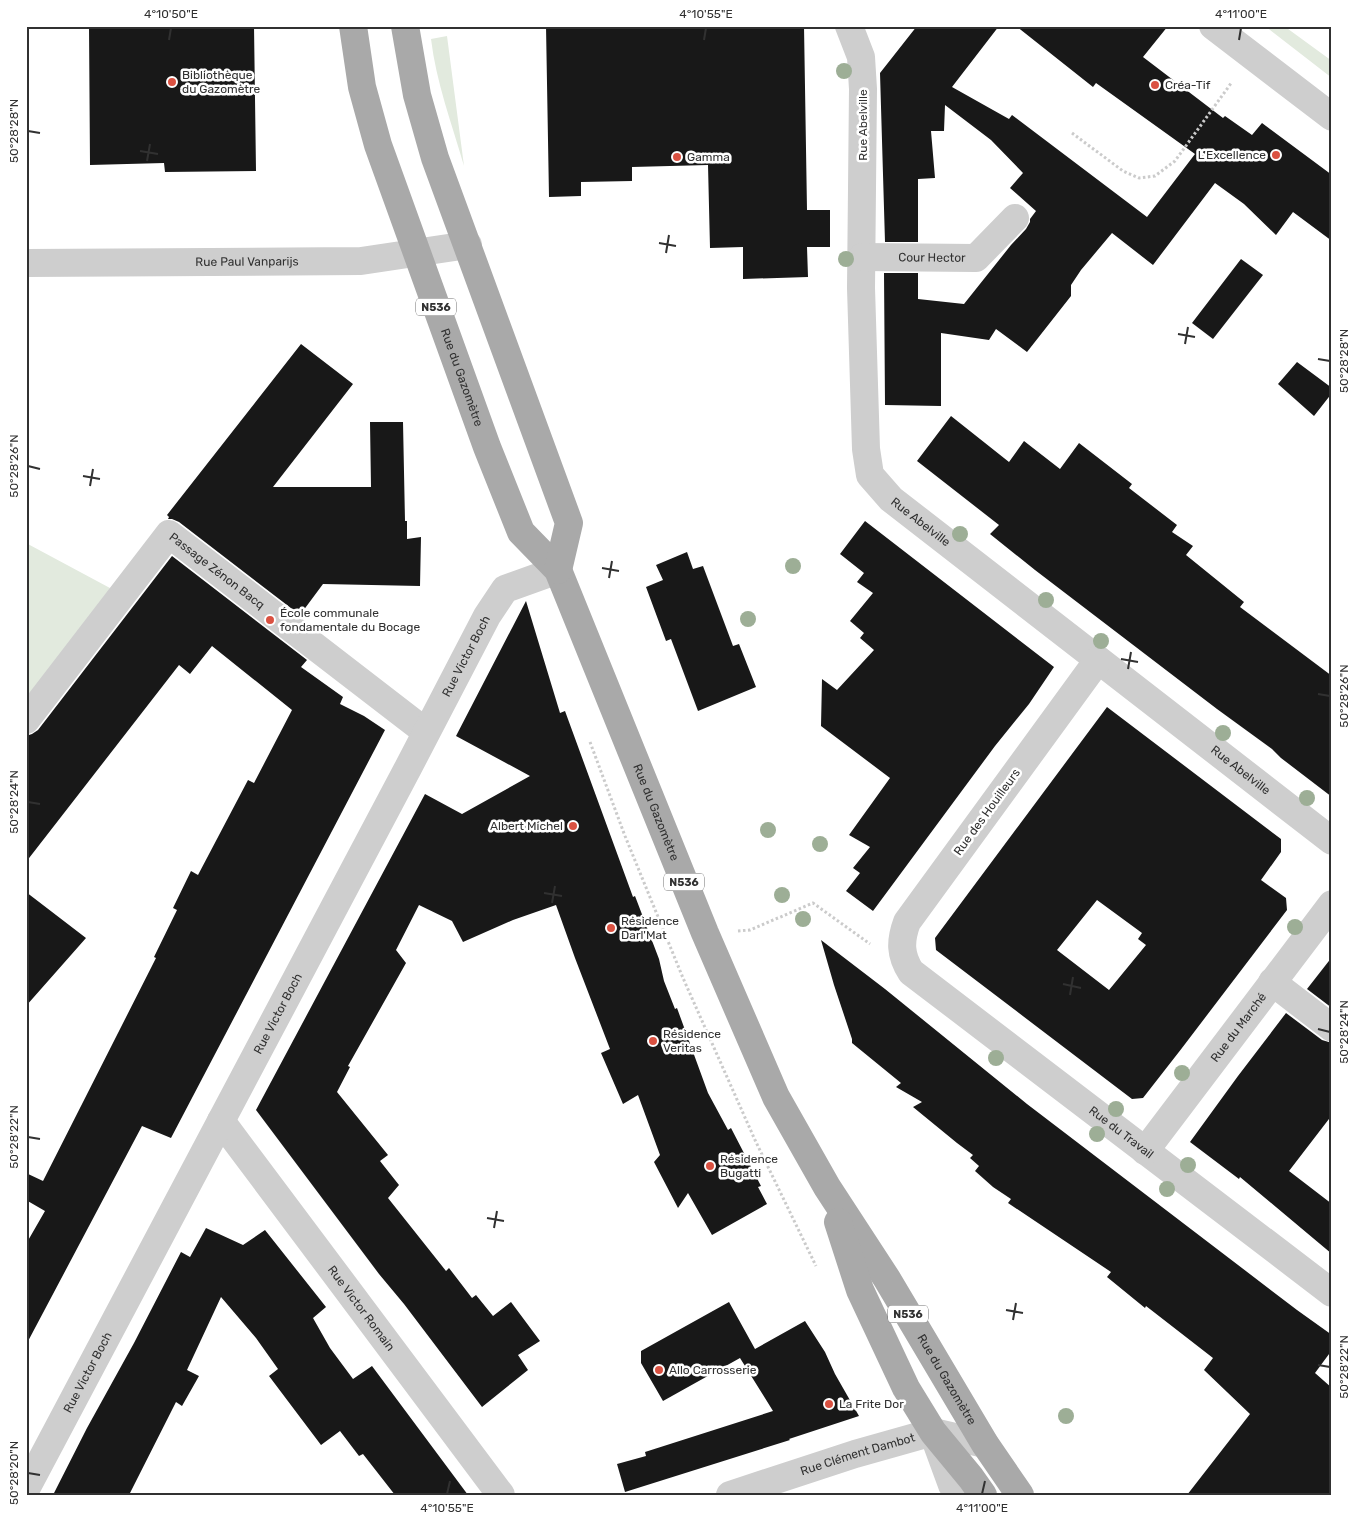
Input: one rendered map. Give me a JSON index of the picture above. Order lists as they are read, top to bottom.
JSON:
{
  "streets": {
    "main road": ["N536", "Rue du Gazomètre"],
    "street": [
      "Rue Abelville",
      "Cour Hector",
      "Rue Paul Vanparijs",
      "Passage Zénon Bacq",
      "Rue Victor Boch",
      "Rue des Houilleurs",
      "Rue du Marché",
      "Rue du Travail",
      "Rue Victor Romain",
      "Rue Clément Dambot"
    ]
  },
  "crossings": [
    ["Rue Abelville", "Cour Hector"],
    ["Rue Abelville", "Rue des Houilleurs"],
    ["Rue Paul Vanparijs", "Rue du Gazomètre"],
    ["N536", "Rue du Gazomètre"],
    ["N536", "Rue Clément Dambot"],
    ["Rue du Gazomètre", "Rue Victor Boch"],
    ["Rue du Gazomètre", "Rue Clément Dambot"],
    ["Passage Zénon Bacq", "Rue Victor Boch"],
    ["Rue Victor Boch", "Rue Victor Romain"],
    ["Rue des Houilleurs", "Rue du Travail"],
    ["Rue du Marché", "Rue du Travail"]
  ],
  "places": [
    "Bibliothèque du Gazomètre",
    "Créa-Tif",
    "L'Excellence",
    "Gamma",
    "École communale fondamentale du Bocage",
    "Albert Michel",
    "Résidence Darl'Mat",
    "Résidence Veritas",
    "Résidence Bugatti",
    "Allo Carrosserie",
    "La Frite Dor"
  ],
  "coordinates": [
    "4°10'50\"E",
    "4°10'55\"E",
    "4°11'00\"E",
    "50°28'28\"N",
    "50°28'26\"N",
    "50°28'24\"N",
    "50°28'22\"N",
    "50°28'20\"N"
  ]
}
